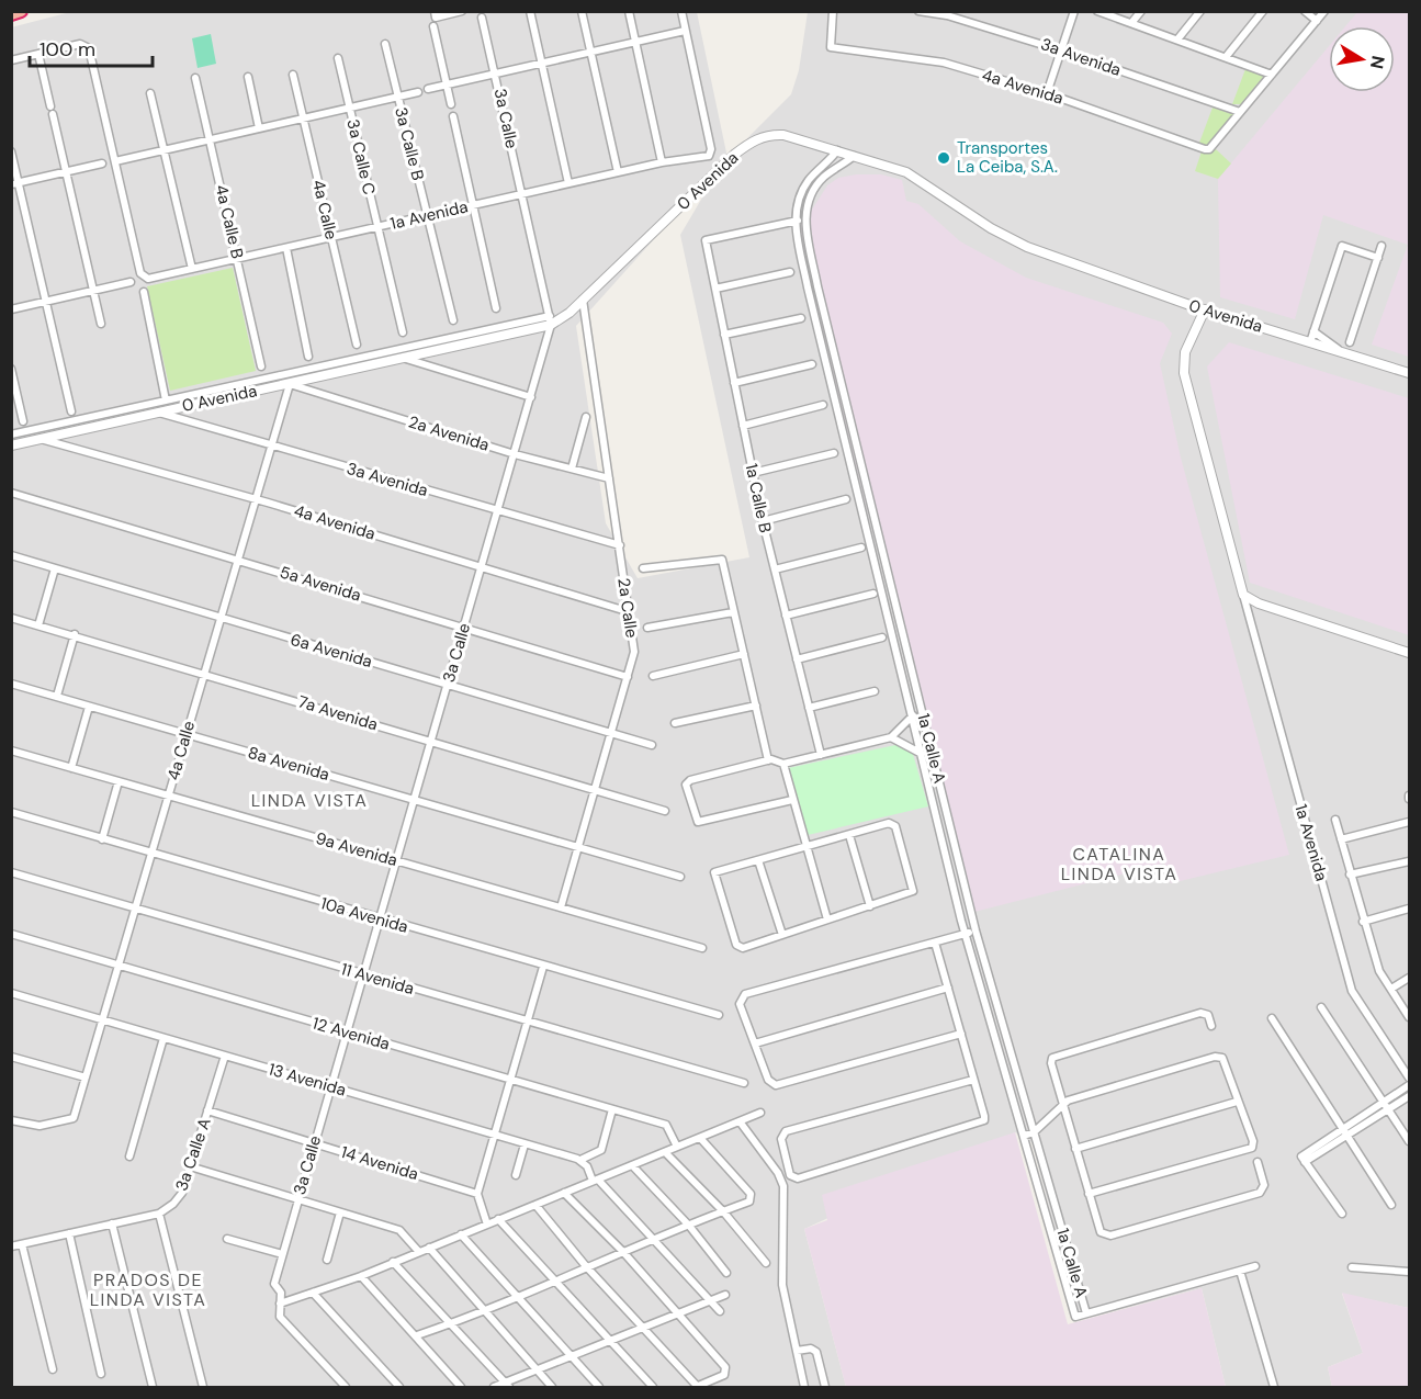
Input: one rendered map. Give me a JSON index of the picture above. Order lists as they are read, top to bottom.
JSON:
{
  "streets": {
    "street": [
      "3a Avenida",
      "4a Avenida",
      "3a Calle",
      "3a Calle B",
      "3a Calle C",
      "0 Avenida",
      "4a Calle",
      "1a Avenida",
      "4a Calle B",
      "2a Avenida",
      "1a Calle B",
      "5a Avenida",
      "2a Calle",
      "6a Avenida",
      "7a Avenida",
      "1a Calle A",
      "8a Avenida",
      "9a Avenida",
      "10a Avenida",
      "11 Avenida",
      "12 Avenida",
      "13 Avenida",
      "3a Calle A",
      "14 Avenida"
    ]
  },
  "crossings": [
    ["3a Avenida", "4a Avenida"],
    ["3a Avenida", "3a Calle"],
    ["3a Avenida", "0 Avenida"],
    ["3a Avenida", "4a Calle"],
    ["3a Avenida", "2a Calle"],
    ["4a Avenida", "3a Calle"],
    ["4a Avenida", "0 Avenida"],
    ["4a Avenida", "4a Calle"],
    ["4a Avenida", "2a Calle"],
    ["3a Calle", "0 Avenida"],
    ["3a Calle", "1a Avenida"],
    ["3a Calle", "2a Avenida"],
    ["3a Calle", "5a Avenida"],
    ["3a Calle", "6a Avenida"],
    ["3a Calle", "7a Avenida"],
    ["3a Calle", "8a Avenida"],
    ["3a Calle", "9a Avenida"],
    ["3a Calle", "10a Avenida"],
    ["3a Calle", "11 Avenida"],
    ["3a Calle", "12 Avenida"],
    ["3a Calle", "13 Avenida"],
    ["3a Calle", "14 Avenida"],
    ["3a Calle B", "1a Avenida"],
    ["3a Calle C", "1a Avenida"],
    ["0 Avenida", "4a Calle"],
    ["0 Avenida", "1a Avenida"],
    ["0 Avenida", "2a Avenida"],
    ["0 Avenida", "2a Calle"],
    ["0 Avenida", "1a Calle A"],
    ["4a Calle", "1a Avenida"],
    ["4a Calle", "2a Avenida"],
    ["4a Calle", "5a Avenida"],
    ["4a Calle", "6a Avenida"],
    ["4a Calle", "7a Avenida"],
    ["4a Calle", "8a Avenida"],
    ["4a Calle", "9a Avenida"],
    ["4a Calle", "10a Avenida"],
    ["4a Calle", "11 Avenida"],
    ["4a Calle", "12 Avenida"],
    ["4a Calle", "13 Avenida"],
    ["1a Avenida", "4a Calle B"],
    ["2a Avenida", "2a Calle"],
    ["1a Calle B", "1a Calle A"],
    ["5a Avenida", "2a Calle"],
    ["2a Calle", "6a Avenida"],
    ["2a Calle", "7a Avenida"],
    ["2a Calle", "8a Avenida"],
    ["2a Calle", "9a Avenida"],
    ["13 Avenida", "3a Calle A"],
    ["3a Calle A", "14 Avenida"]
  ],
  "districts": ["LINDA VISTA", "CATALINA LINDA VISTA", "PRADOS DE LINDA VISTA"],
  "places": ["Transportes La Ceiba, S.A."],
  "scale_bar": "100 m",
  "north": "right"
}
